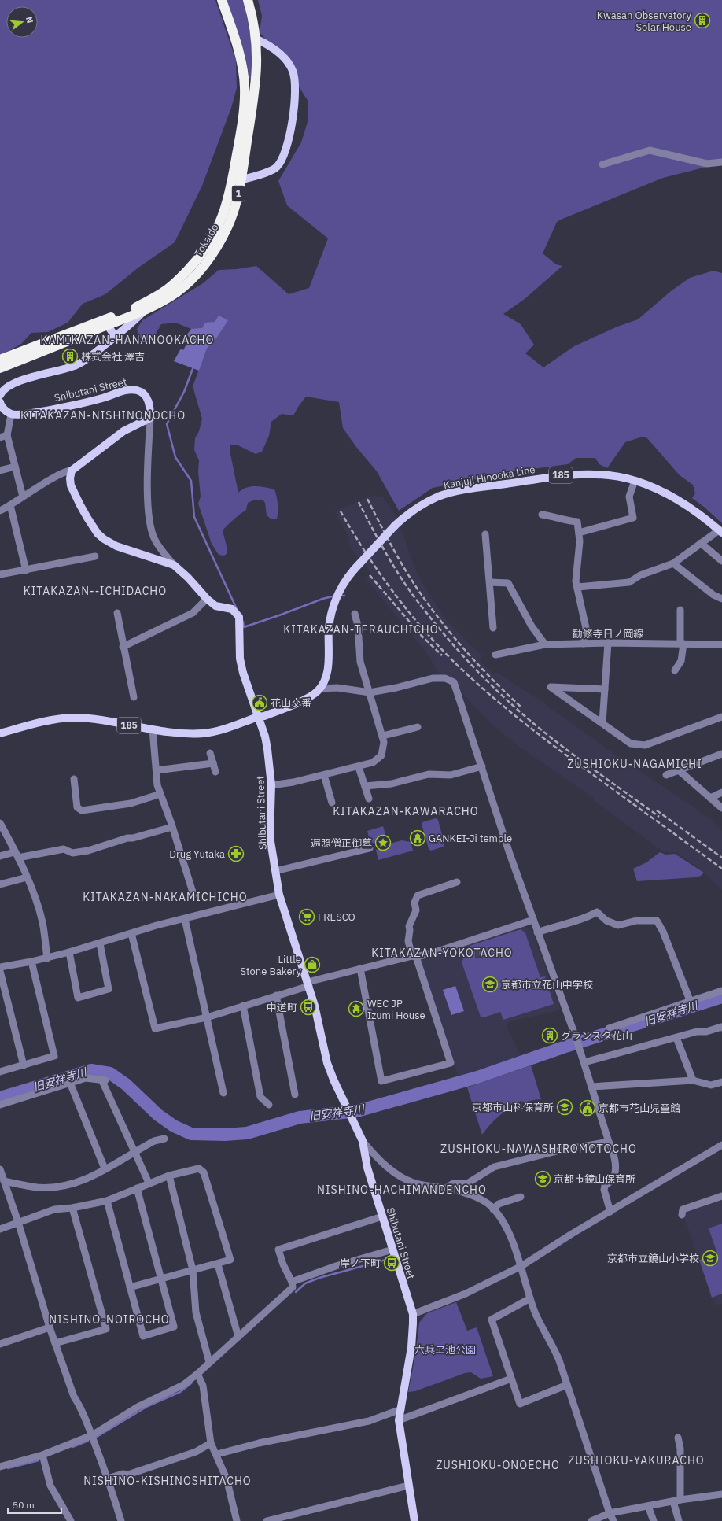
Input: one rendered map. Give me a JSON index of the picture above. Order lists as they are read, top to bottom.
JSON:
{
  "streets": {
    "highway": ["1", "Tokaido"],
    "main road": ["Shibutani Street", "185", "Kanjuji Hinooka Line"],
    "street": ["勧修寺日ノ岡線"]
  },
  "crossings": [
    ["Shibutani Street", "185"],
    ["185", "Kanjuji Hinooka Line"]
  ],
  "districts": [
    "KAMIKAZAN-HANANOOKACHO",
    "KITAKAZAN-NISHINONOCHO",
    "KITAKAZAN--ICHIDACHO",
    "KITAKAZAN-TERAUCHICHO",
    "ZUSHIOKU-NAGAMICHI",
    "KITAKAZAN-KAWARACHO",
    "KITAKAZAN-NAKAMICHICHO",
    "KITAKAZAN-YOKOTACHO",
    "ZUSHIOKU-NAWASHIROMOTOCHO",
    "NISHINO-HACHIMANDENCHO",
    "NISHINO-NOIROCHO",
    "ZUSHIOKU-YAKURACHO",
    "ZUSHIOKU-ONOECHO",
    "NISHINO-KISHINOSHITACHO"
  ],
  "water": ["旧安祥寺川"],
  "parks": ["六兵ヱ池公園"],
  "places": {
    "building": ["Kwasan Observatory Solar House", "株式会社 澤吉", "グランスタ花山"],
    "public building": ["花山交番", "京都市花山児童館"],
    "temple": ["GANKEI-Ji temple", "WEC JP Izumi House"],
    "place": ["遍照僧正御墓"],
    "pharmacy": ["Drug Yutaka"],
    "supermarket": ["FRESCO"],
    "shop": ["Little Stone Bakery"],
    "school or university": [
      "京都市立花山中学校",
      "京都市山科保育所",
      "京都市鏡山保育所",
      "京都市立鏡山小学校"
    ],
    "bus stop": ["中道町", "岸ノ下町"]
  },
  "scale_bar": "50 m",
  "north": "right"
}
